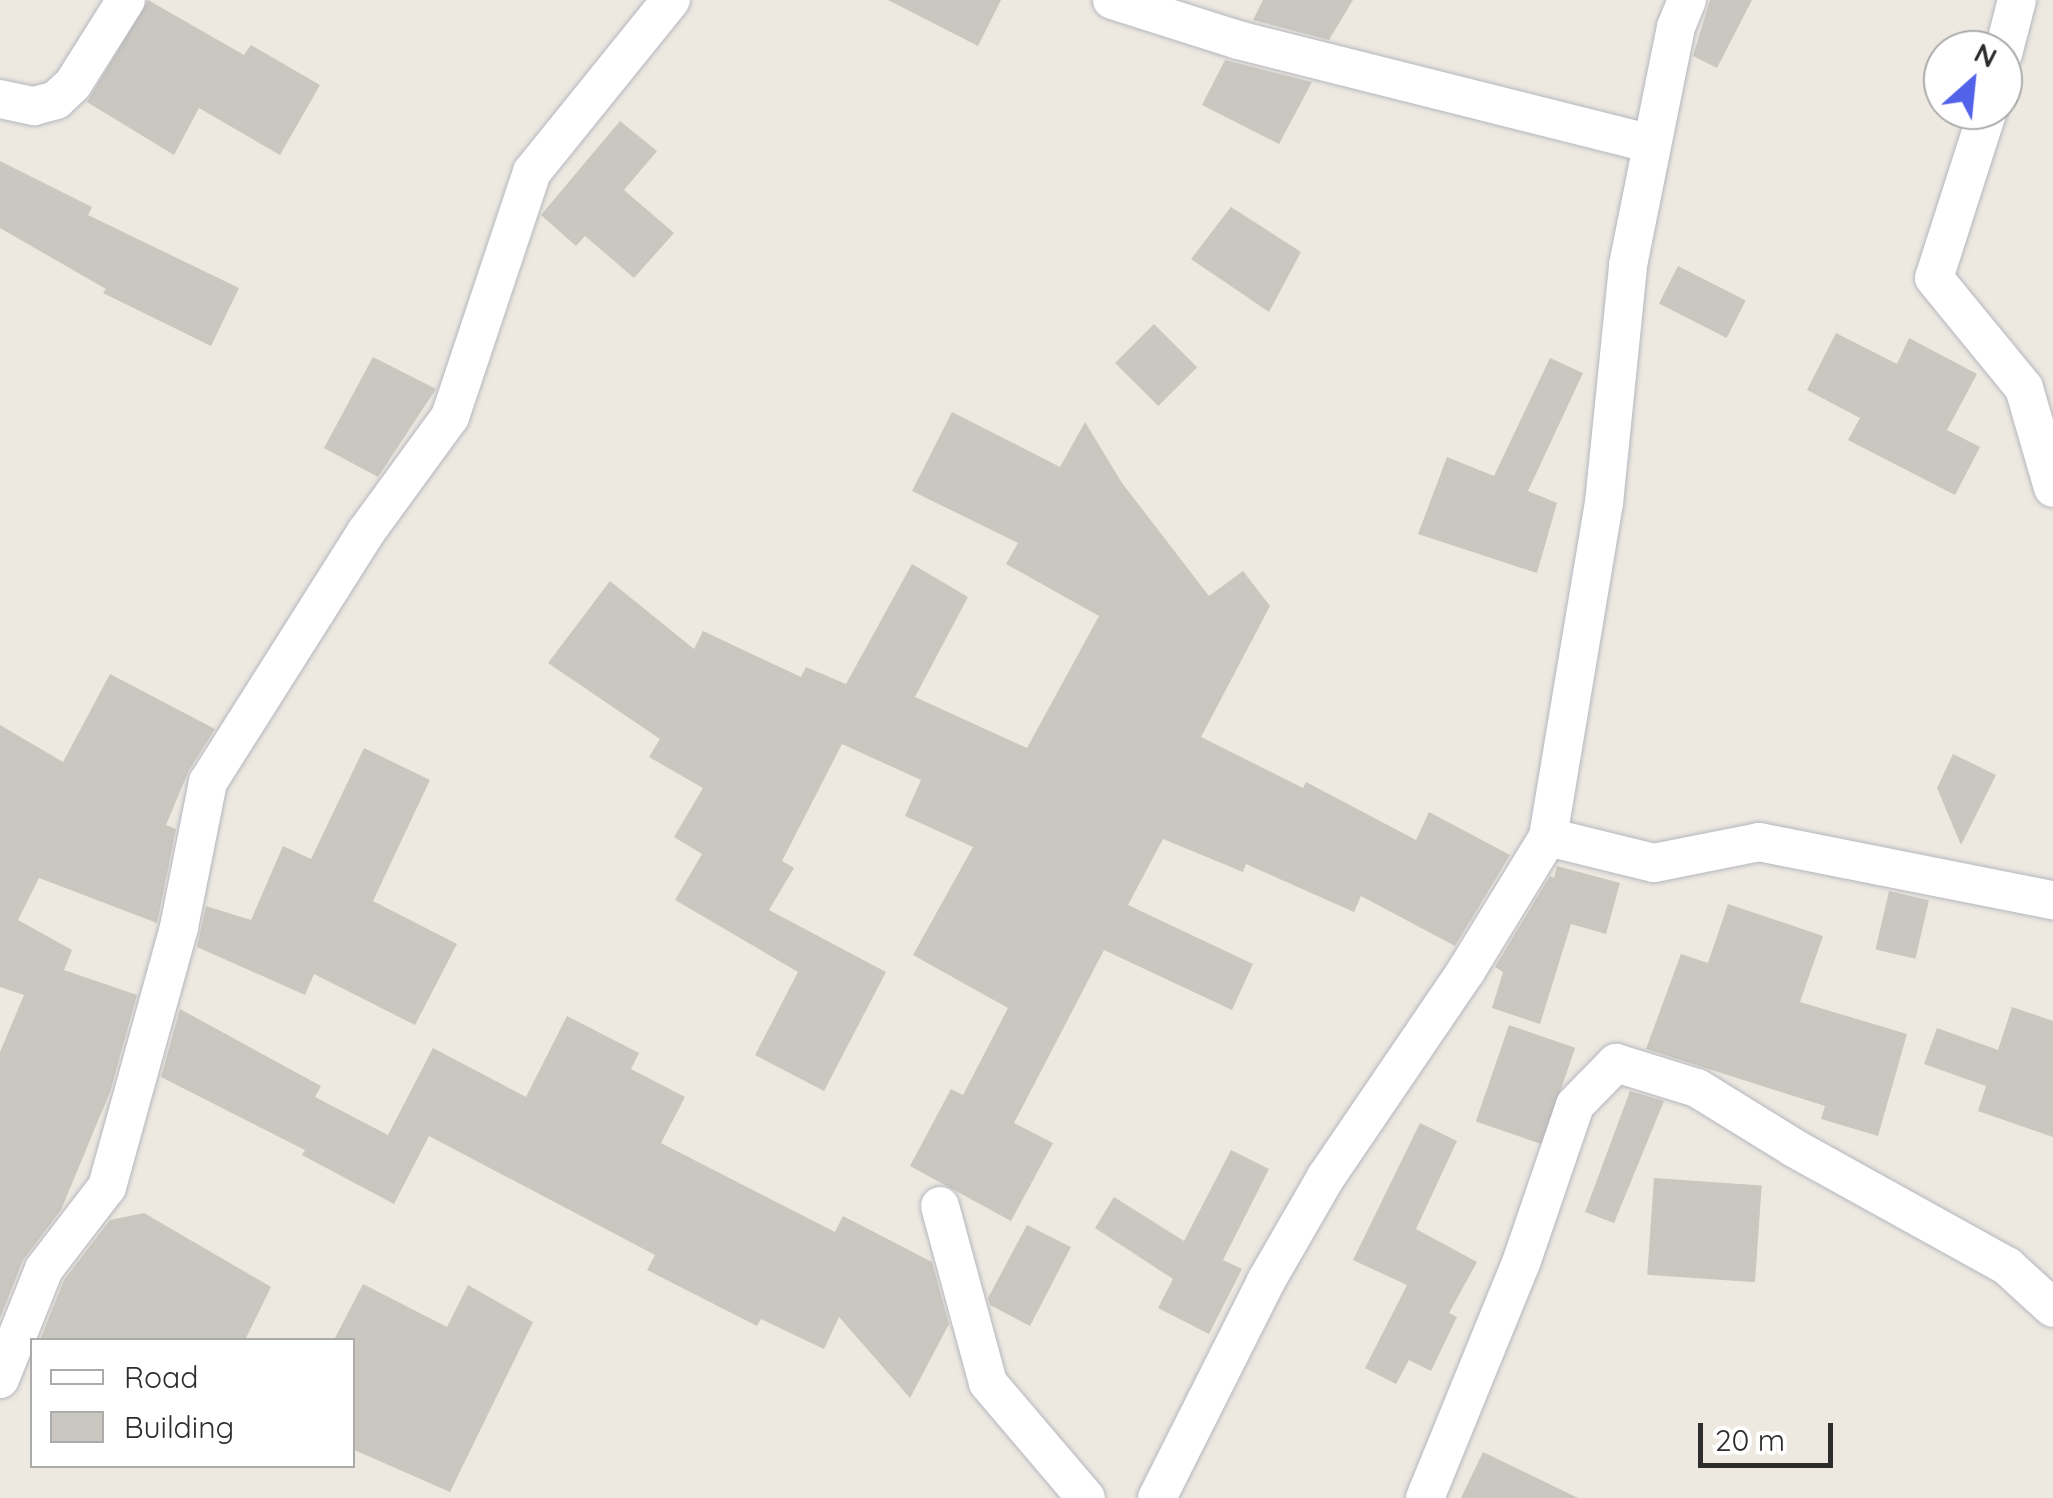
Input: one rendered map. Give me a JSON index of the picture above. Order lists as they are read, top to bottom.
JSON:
{
  "legend": ["Road", "Building"],
  "scale_bar": "20 m",
  "north": "top right"
}
